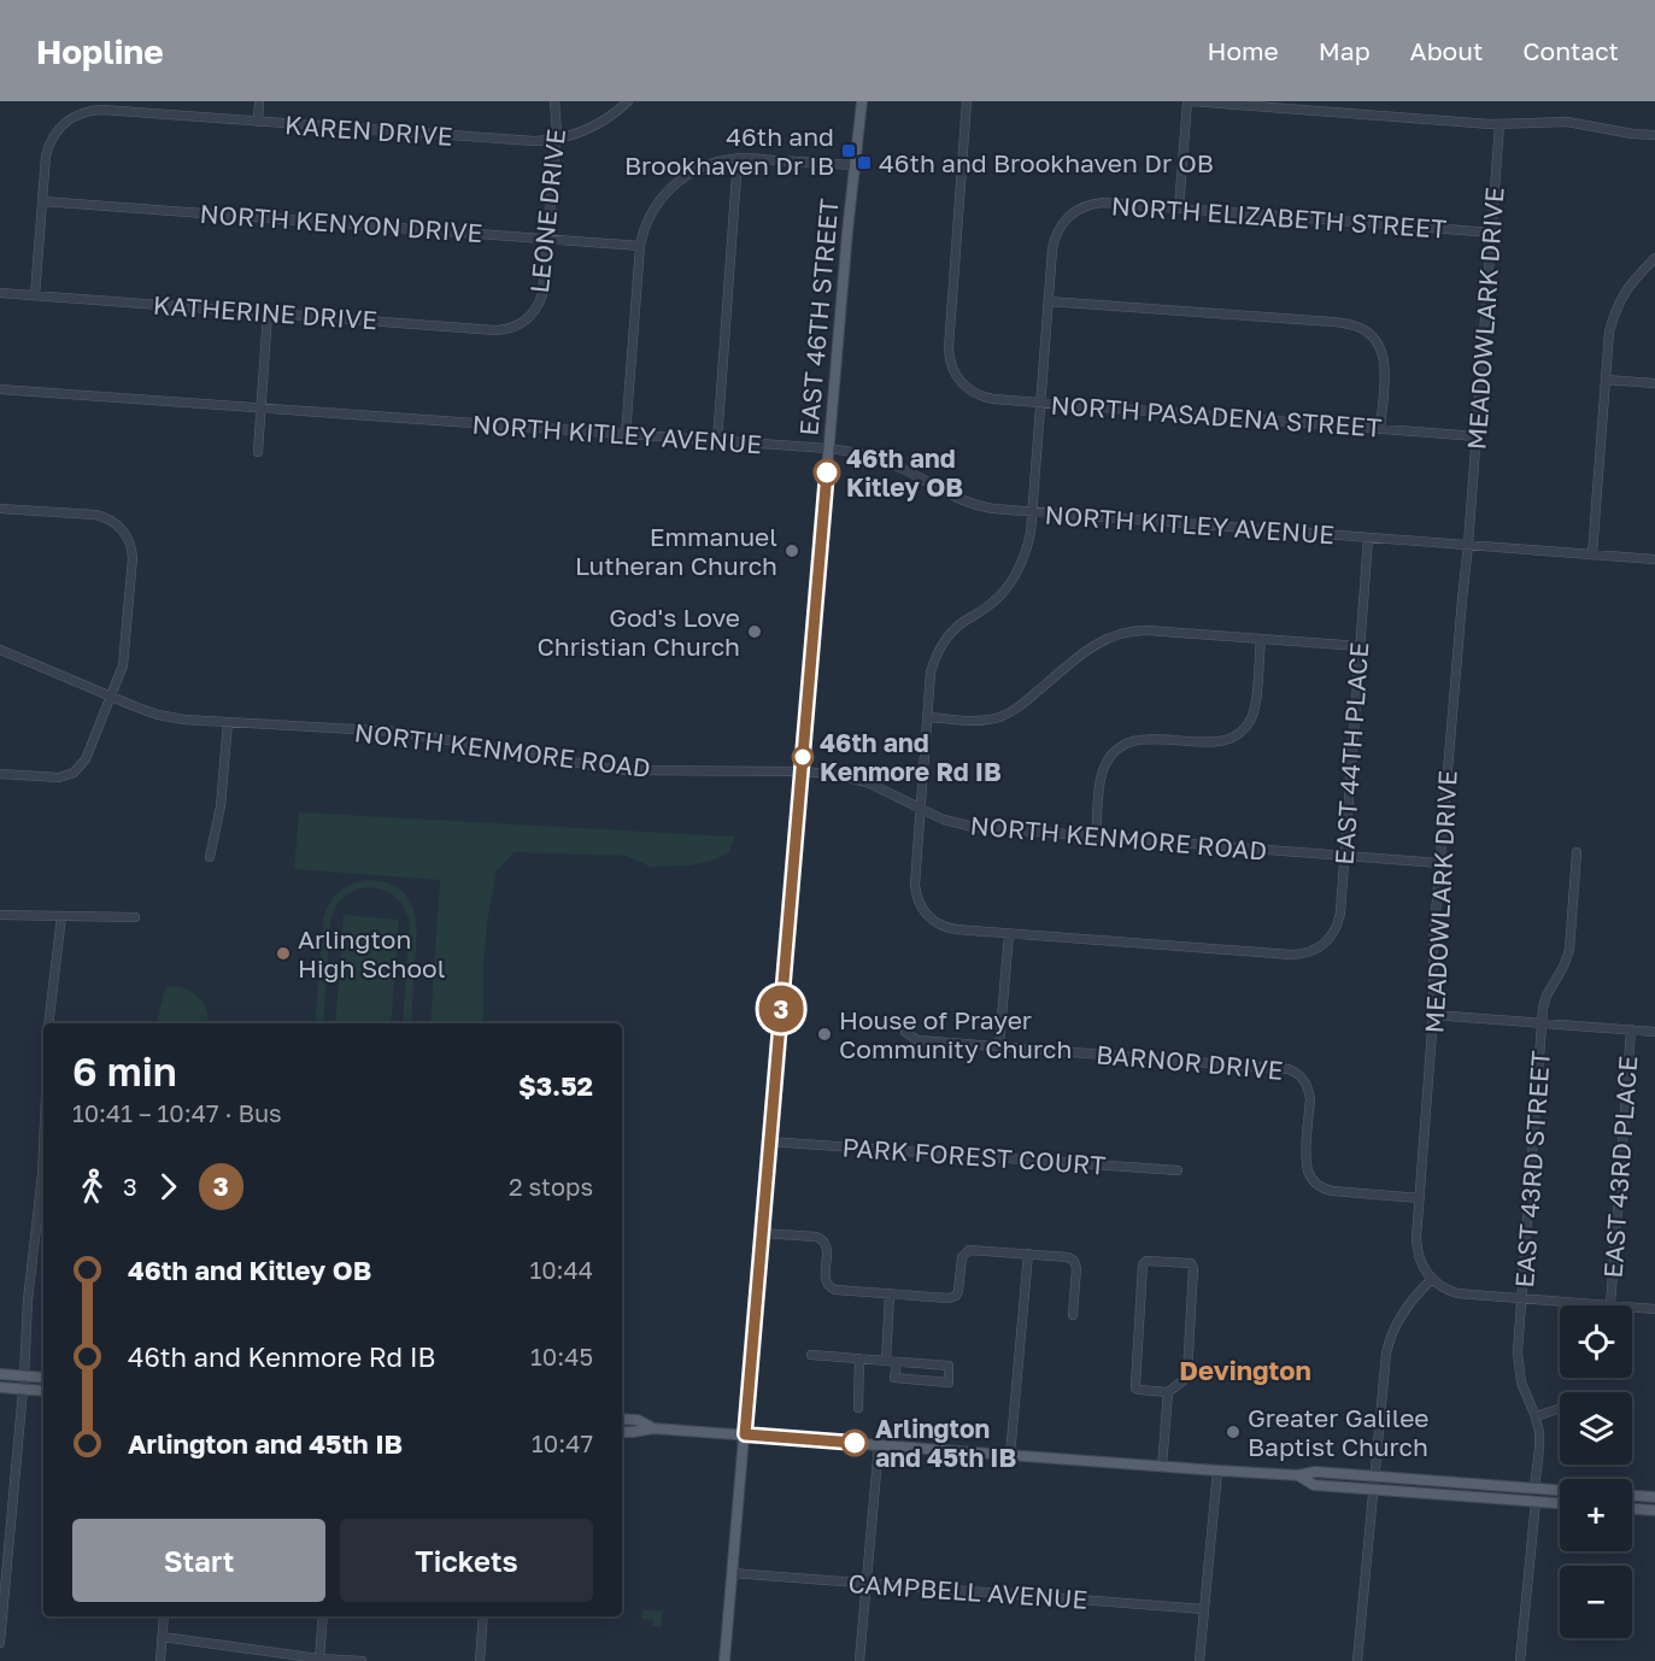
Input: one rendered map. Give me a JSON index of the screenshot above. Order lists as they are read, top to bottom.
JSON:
{
  "streets": {
    "main road": ["EAST 46TH STREET"],
    "street": [
      "KAREN DRIVE",
      "LEONE DRIVE",
      "NORTH ELIZABETH STREET",
      "NORTH KENYON DRIVE",
      "KATHERINE DRIVE",
      "MEADOWLARK DRIVE",
      "NORTH PASADENA STREET",
      "NORTH KITLEY AVENUE",
      "NORTH KENMORE ROAD",
      "EAST 44TH PLACE",
      "BARNOR DRIVE",
      "PARK FOREST COURT",
      "EAST 43RD PLACE",
      "EAST 43RD STREET",
      "CAMPBELL AVENUE"
    ]
  },
  "crossings": [
    ["KAREN DRIVE", "LEONE DRIVE"],
    ["KAREN DRIVE", "NORTH KENYON DRIVE"],
    ["KAREN DRIVE", "KATHERINE DRIVE"],
    ["LEONE DRIVE", "NORTH KENYON DRIVE"],
    ["LEONE DRIVE", "KATHERINE DRIVE"],
    ["NORTH ELIZABETH STREET", "MEADOWLARK DRIVE"],
    ["EAST 46TH STREET", "NORTH KITLEY AVENUE"],
    ["EAST 46TH STREET", "NORTH KENMORE ROAD"],
    ["EAST 46TH STREET", "PARK FOREST COURT"],
    ["EAST 46TH STREET", "CAMPBELL AVENUE"],
    ["MEADOWLARK DRIVE", "NORTH PASADENA STREET"],
    ["MEADOWLARK DRIVE", "NORTH KITLEY AVENUE"],
    ["MEADOWLARK DRIVE", "NORTH KENMORE ROAD"],
    ["MEADOWLARK DRIVE", "BARNOR DRIVE"],
    ["NORTH KITLEY AVENUE", "EAST 44TH PLACE"],
    ["NORTH KENMORE ROAD", "EAST 44TH PLACE"]
  ],
  "districts": ["Devington"],
  "places": {
    "transit": ["46th and Brookhaven Dr IB", "46th and Brookhaven Dr OB"],
    "other": [
      "46th and Kitley OB",
      "Emmanuel Lutheran Church",
      "God's Love Christian Church",
      "46th and Kenmore Rd IB",
      "Arlington High School",
      "House of Prayer Community Church",
      "Greater Galilee Baptist Church",
      "Arlington and 45th IB"
    ]
  },
  "lines": ["bus line 3"],
  "page": {
    "header": "Hopline",
    "nav": [
      "Home",
      "Map",
      "About",
      "Contact"
    ],
    "on_map": "3",
    "heading": ["6 min", "10:41 – 10:47 · Bus", "$3.52"],
    "legs": ["3", "3", "2 stops"],
    "list": [
      {
        "name": "46th and Kitley OB",
        "value": "10:44"
      },
      {
        "name": "46th and Kenmore Rd IB",
        "value": "10:45"
      },
      {
        "name": "Arlington and 45th IB",
        "value": "10:47"
      }
    ],
    "map_buttons": ["+", "−"],
    "buttons": ["Start", "Tickets"]
  }
}
